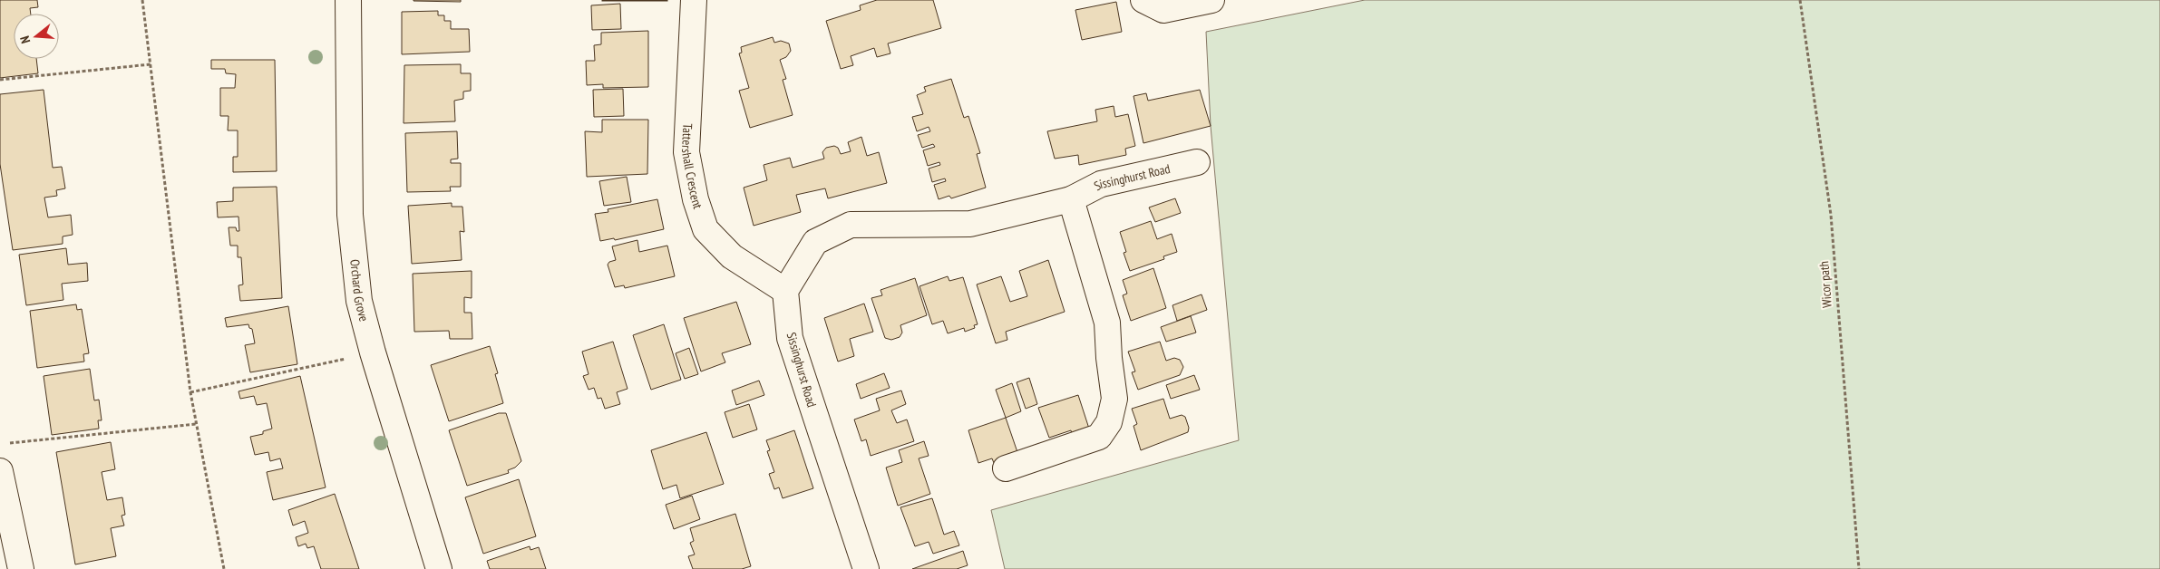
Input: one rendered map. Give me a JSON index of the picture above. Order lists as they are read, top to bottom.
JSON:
{
  "streets": {
    "street": ["Tattershall Crescent", "Sissinghurst Road", "Orchard Grove"],
    "path": ["Wicor path"]
  },
  "crossings": [
    ["Tattershall Crescent", "Sissinghurst Road"]
  ],
  "north": "left"
}
